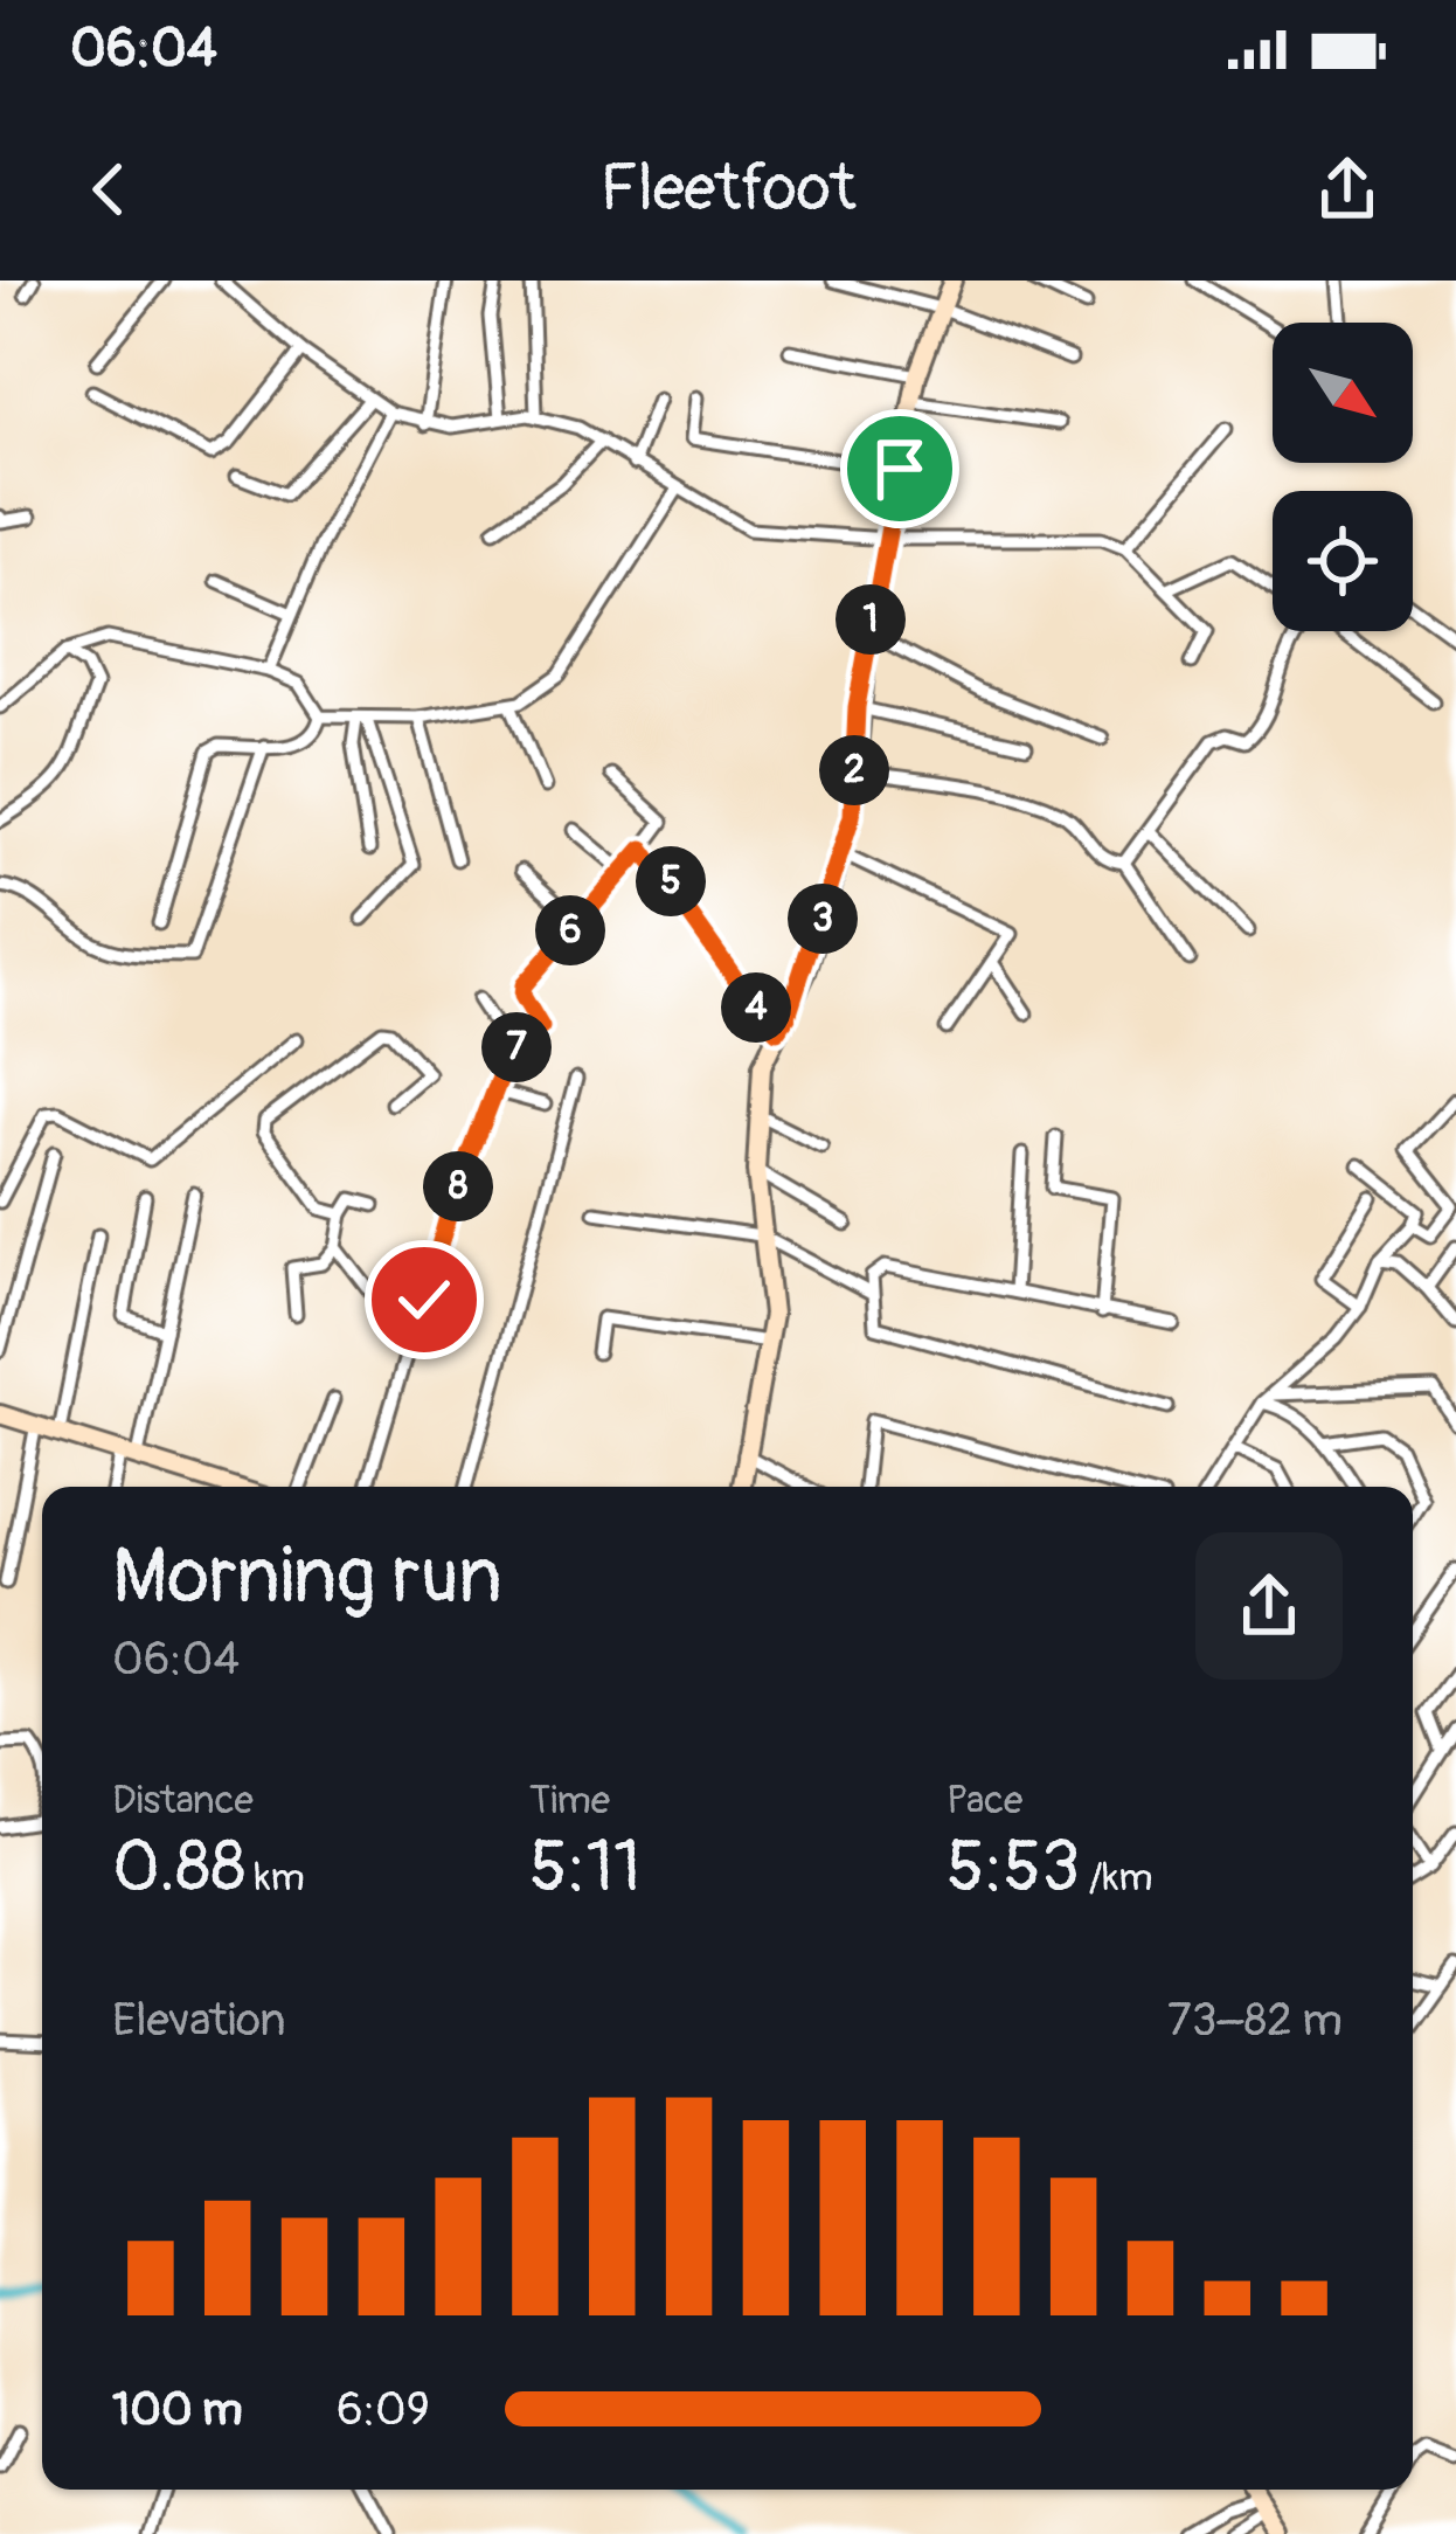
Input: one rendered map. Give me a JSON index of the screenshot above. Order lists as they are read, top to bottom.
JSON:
{
  "north": "bottom right",
  "page": {
    "status": "06:04",
    "header": "Fleetfoot",
    "pins": [
      "1",
      "2",
      "5",
      "3",
      "6",
      "4",
      "7",
      "8"
    ],
    "heading": ["Morning run", "06:04"],
    "stats": [
      ["Distance", "0.88 km"],
      ["Time", "5:11"],
      ["Pace", "5:53 /km"]
    ],
    "chart": ["Elevation", "73–82 m"],
    "list": [
      {
        "name": "100 m",
        "note": "6:09"
      }
    ]
  }
}
